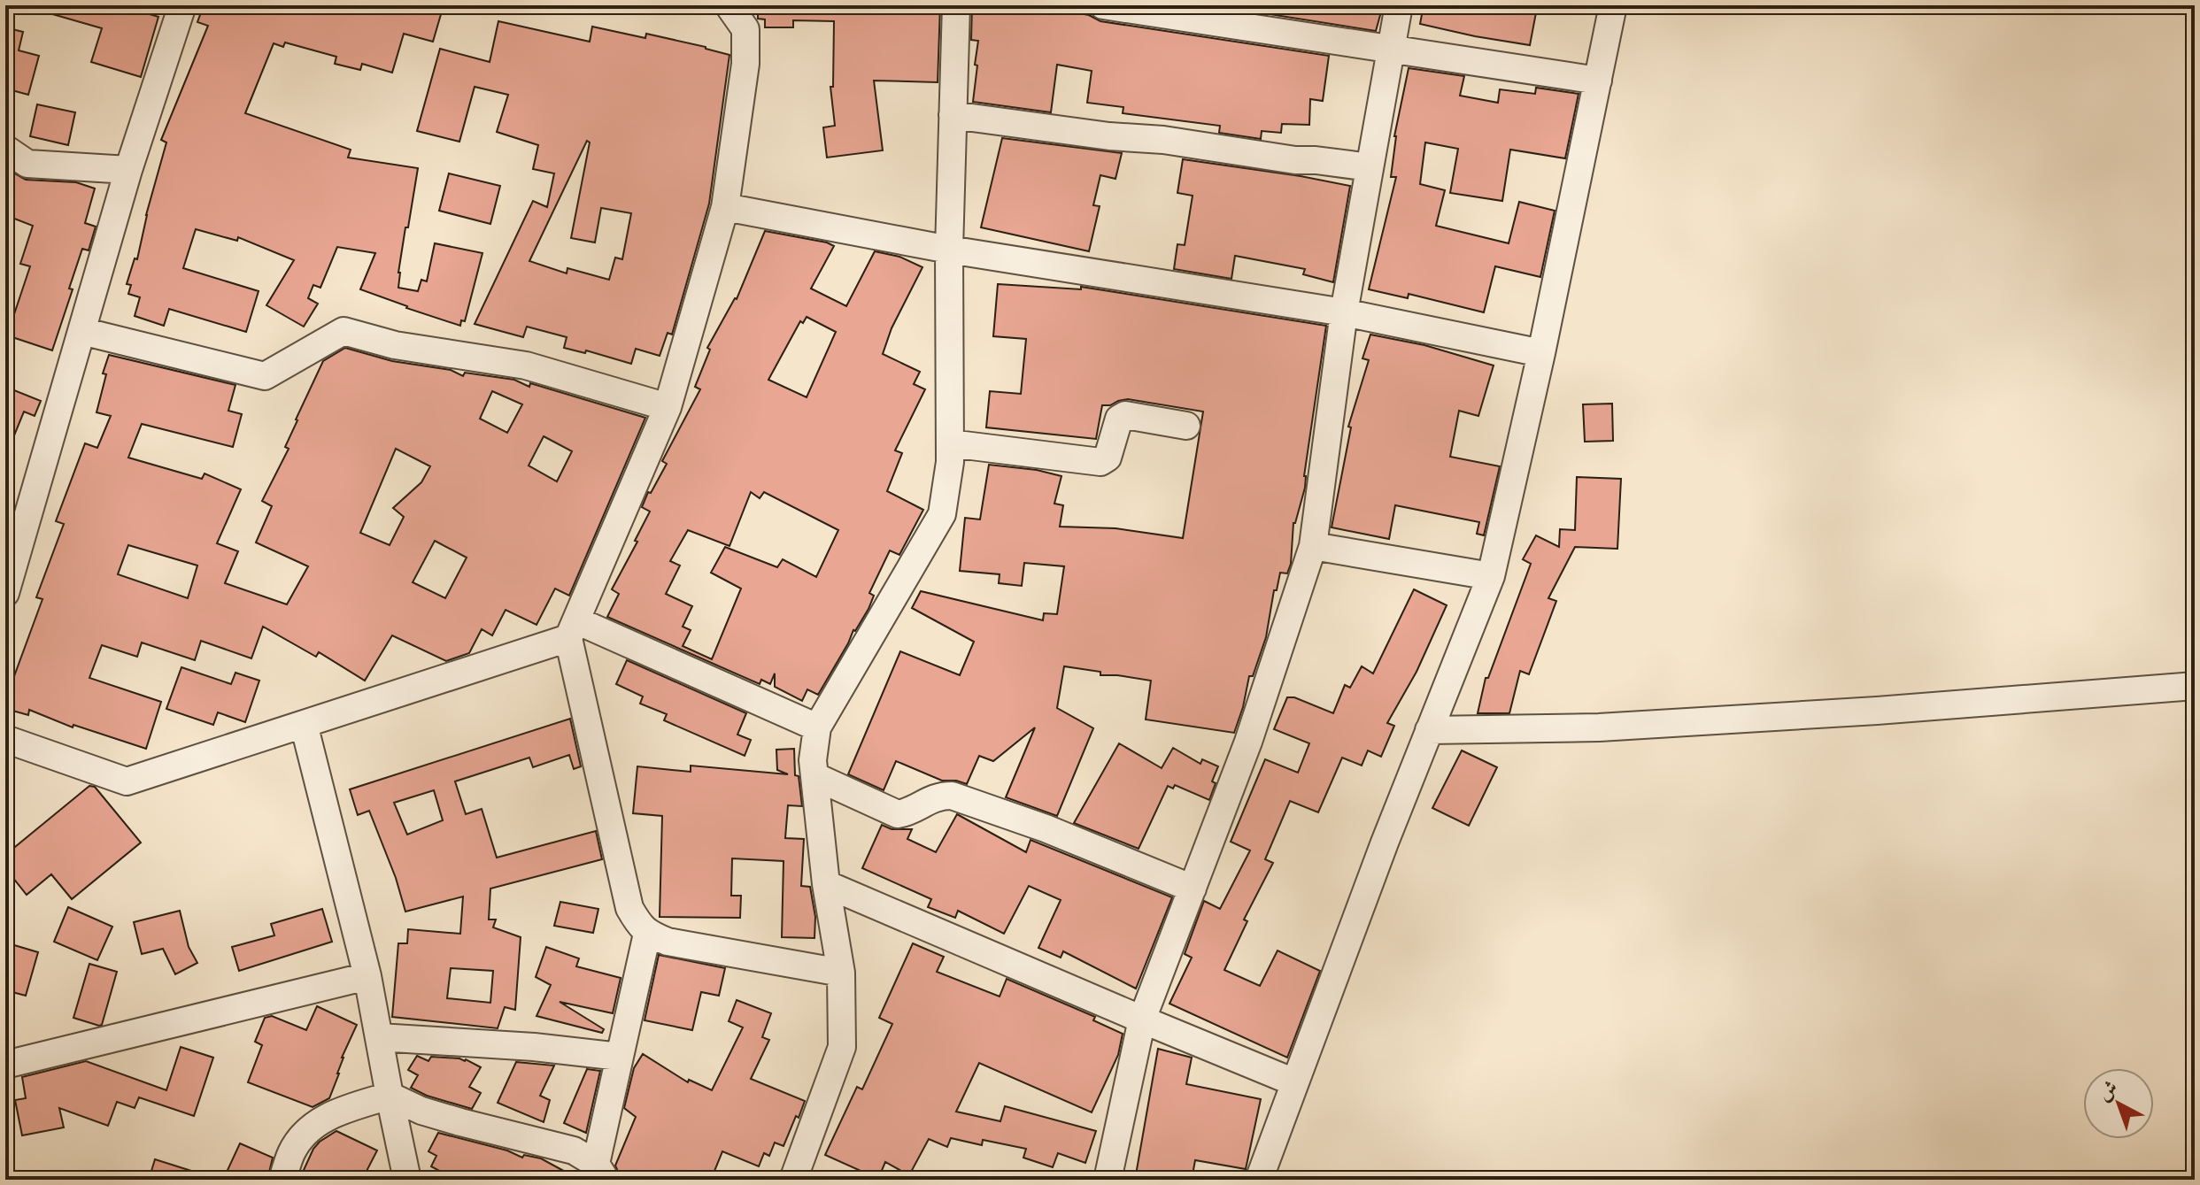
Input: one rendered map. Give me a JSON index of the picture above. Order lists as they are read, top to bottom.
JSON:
{
  "north": "top left"
}
